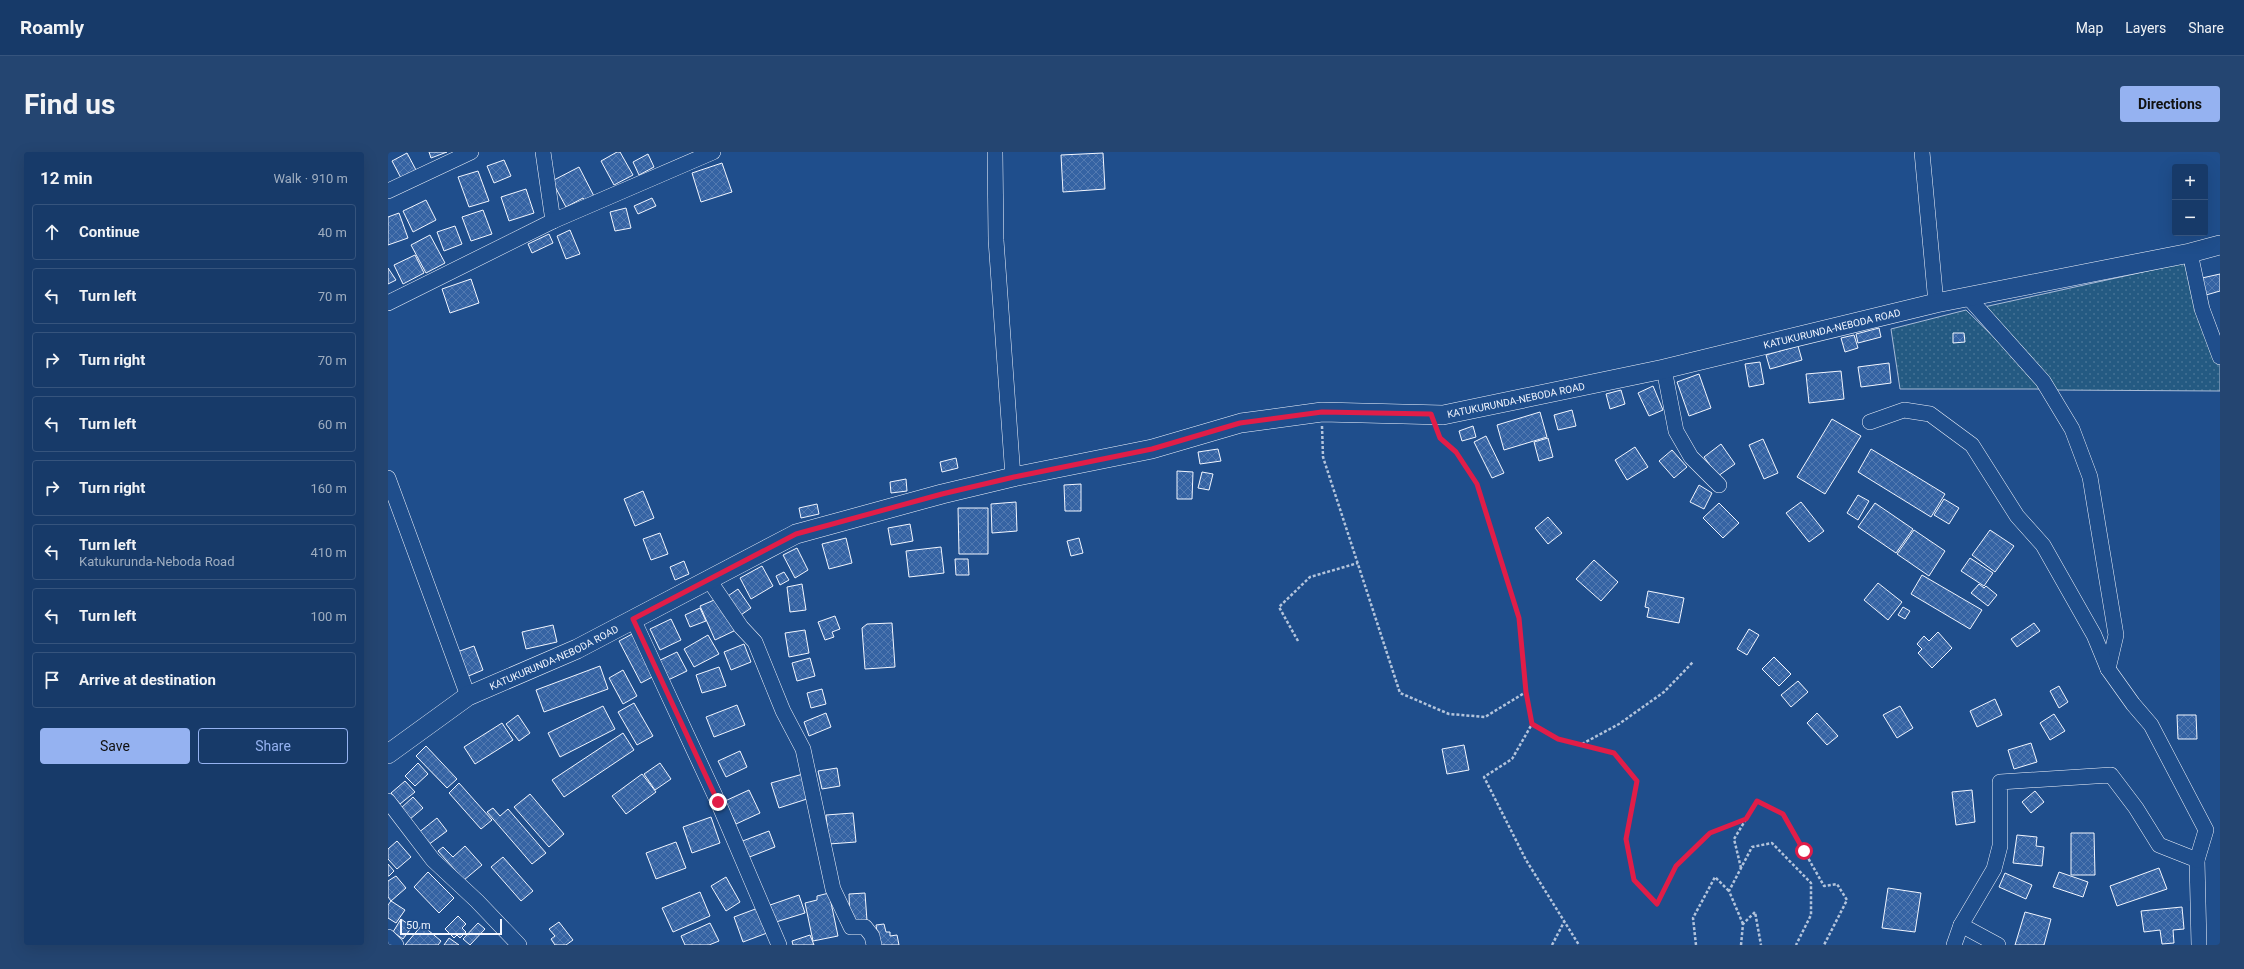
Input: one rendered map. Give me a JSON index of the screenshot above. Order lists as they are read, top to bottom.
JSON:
{
  "streets": {
    "main road": ["KATUKURUNDA-NEBODA ROAD"]
  },
  "scale_bar": "50 m",
  "page": {
    "header": "Roamly",
    "nav": ["Map", "Layers", "Share"],
    "buttons": [
      "Directions",
      ["Save", "Share"]
    ],
    "title": "Find us",
    "heading": ["12 min", "Walk · 910 m"],
    "map_buttons": ["+", "−"],
    "list": [
      ["Continue", "40 m"],
      ["Turn left", "70 m"],
      ["Turn right", "70 m"],
      ["Turn left", "60 m"],
      ["Turn right", "160 m"],
      ["Turn left", "Katukurunda-Neboda Road", "410 m"],
      ["Turn left", "100 m"],
      "Arrive at destination"
    ],
    "scale": "50 m"
  }
}
